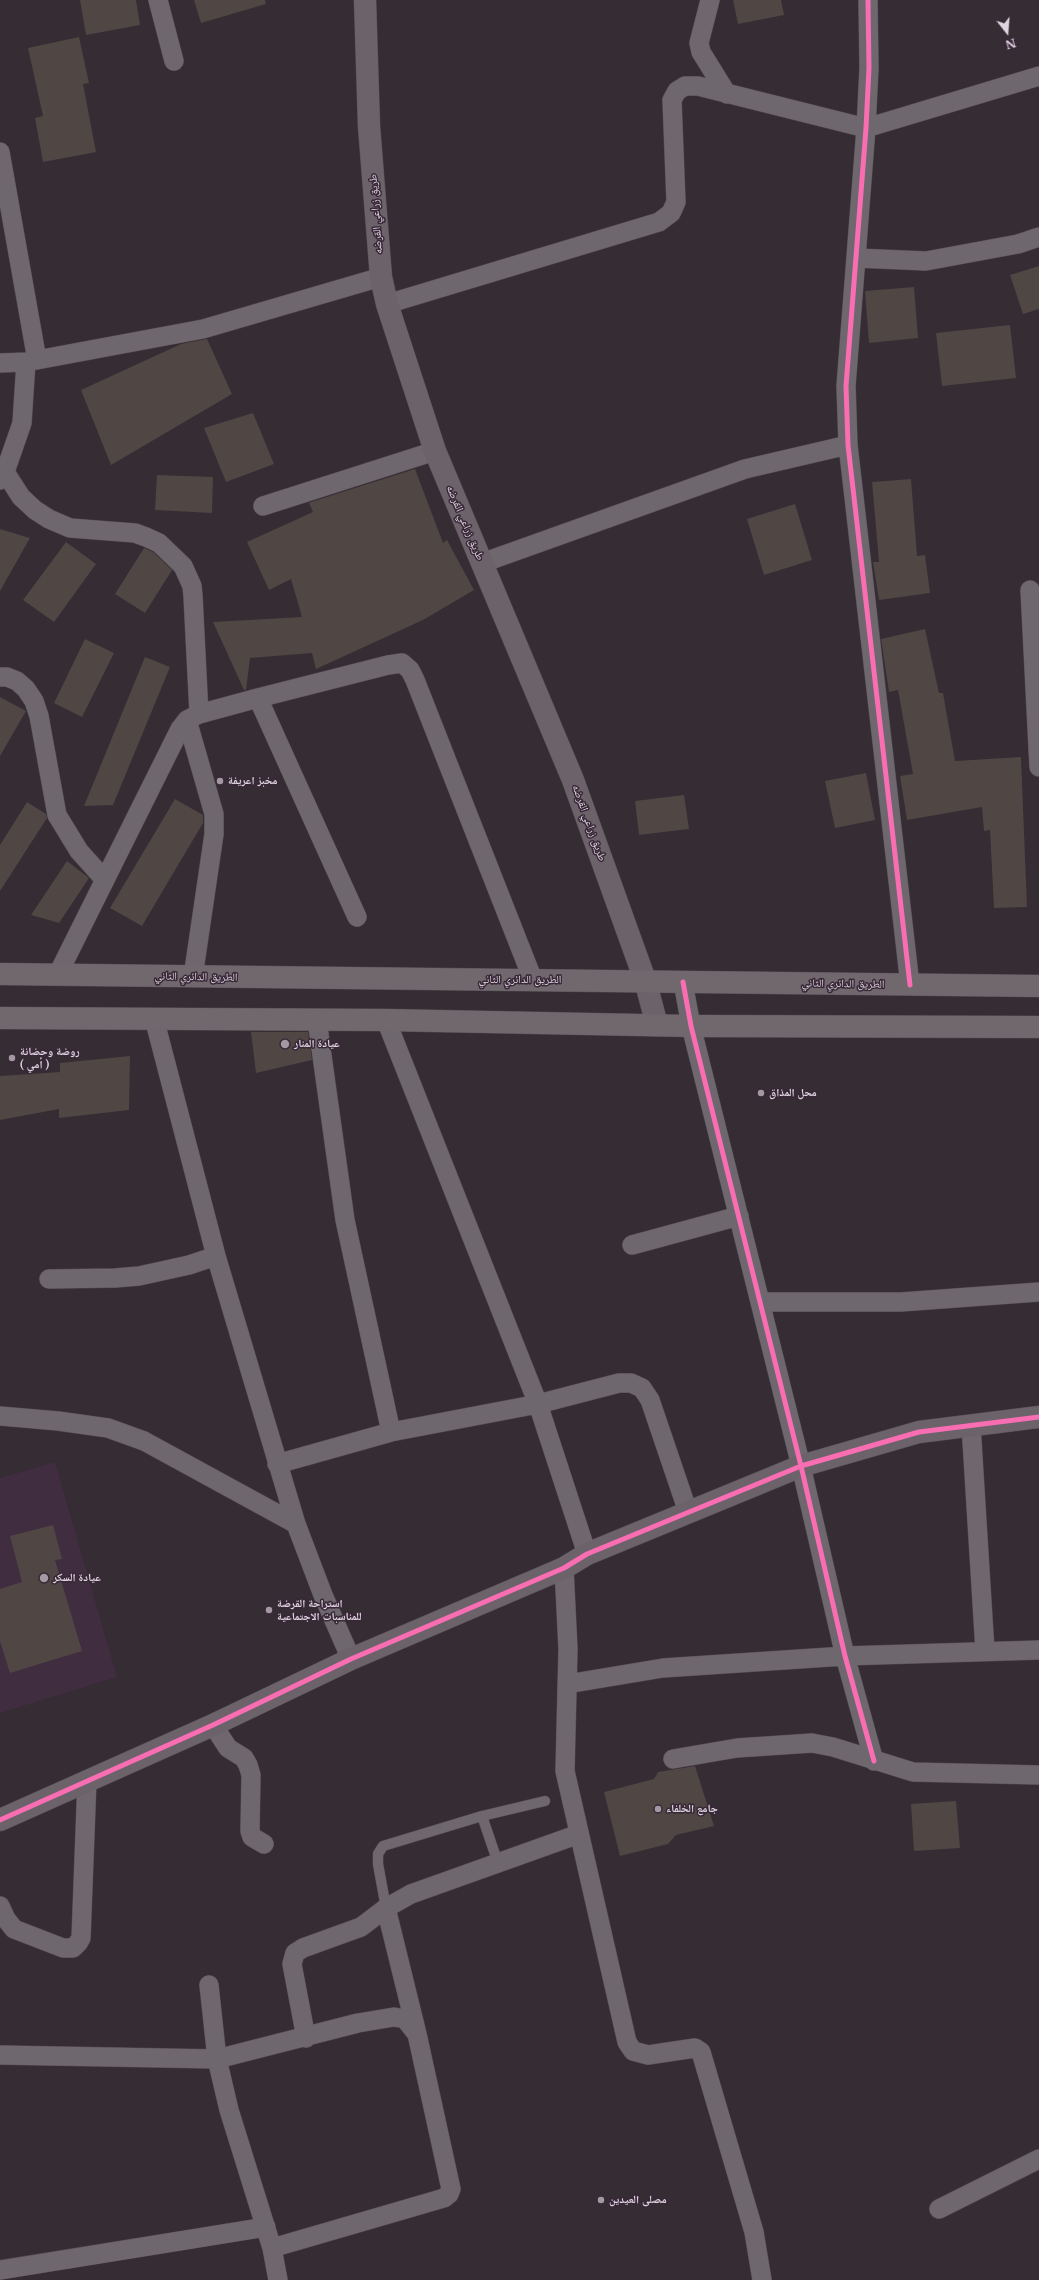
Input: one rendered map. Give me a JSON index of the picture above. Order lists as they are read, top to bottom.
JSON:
{
  "streets": {
    "main road": ["الطريق الدائري الثاني"],
    "street": ["طريق زراعي القرضه"]
  },
  "crossings": [
    ["طريق زراعي القرضه", "الطريق الدائري الثاني"]
  ],
  "places": [
    "مخبز اعريفة",
    "عيادة المنار",
    "روضة وحضانة ( أمي )",
    "محل المذاق",
    "عيادة السكر",
    "استراحة القرضة للمناسبات الاجتماعية",
    "جامع الخلفاء",
    "مصلى العيدين"
  ],
  "north": "bottom"
}
